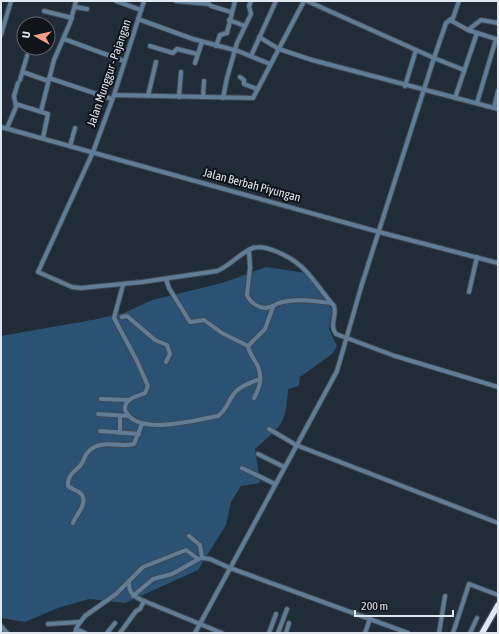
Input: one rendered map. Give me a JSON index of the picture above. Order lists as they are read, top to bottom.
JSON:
{
  "streets": {
    "street": ["Jalan Munggur - Pajangan", "Jalan Berbah Piyungan"]
  },
  "crossings": [
    ["Jalan Munggur - Pajangan", "Jalan Berbah Piyungan"]
  ],
  "scale_bar": "200 m",
  "north": "left"
}
